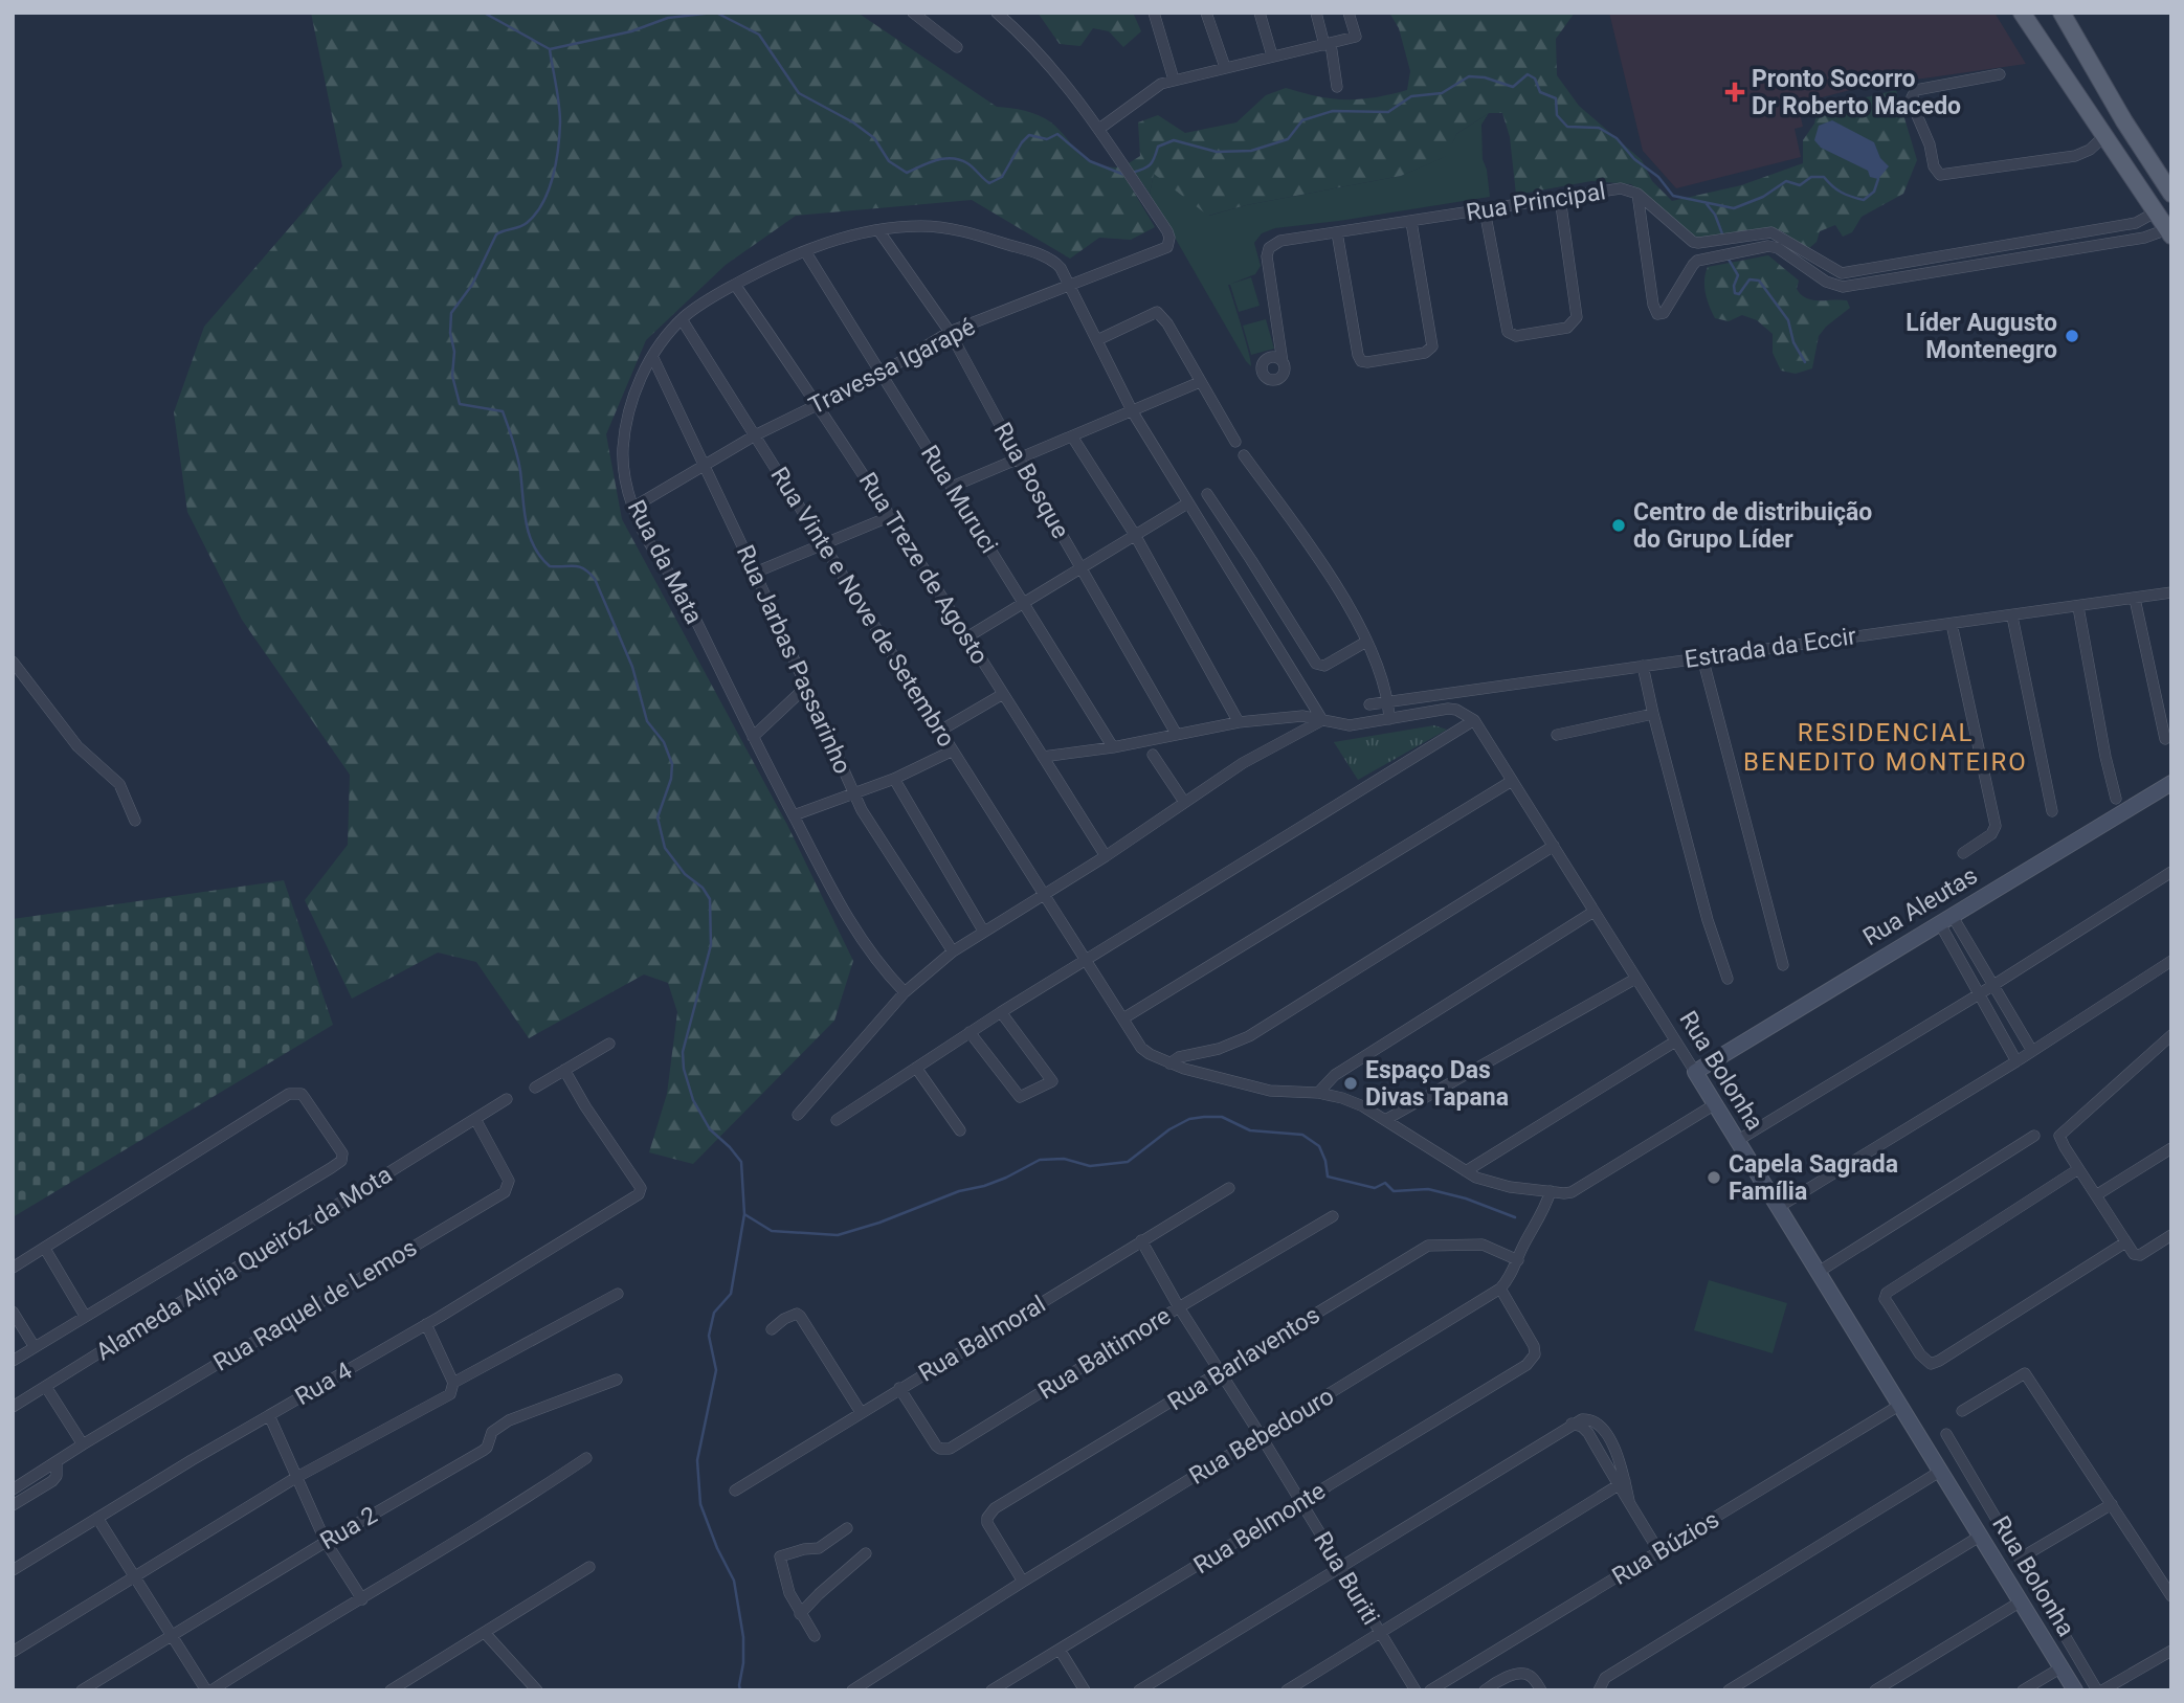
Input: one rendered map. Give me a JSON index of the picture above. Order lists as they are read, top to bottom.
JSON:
{
  "streets": {
    "street": [
      "Rua Principal",
      "Travessa Igarapé",
      "Rua Bosque",
      "Rua Muruci",
      "Rua da Mata",
      "Rua Treze de Agosto",
      "Rua Vinte e Nove de Setembro",
      "Estrada da Eccir",
      "Rua Jarbas Passarinho",
      "Rua Aleutas",
      "Rua Bolonha",
      "Alameda Alípia Queiróz da Mota",
      "Rua Raquel de Lemos",
      "Rua Balmoral",
      "Rua Baltimore",
      "Rua Barlaventos",
      "Rua 4",
      "Rua Bebedouro",
      "Rua 2",
      "Rua Belmonte",
      "Rua Búzios",
      "Rua Buriti"
    ]
  },
  "crossings": [
    ["Travessa Igarapé", "Rua Bosque"],
    ["Travessa Igarapé", "Rua Muruci"],
    ["Travessa Igarapé", "Rua da Mata"],
    ["Travessa Igarapé", "Rua Treze de Agosto"],
    ["Travessa Igarapé", "Rua Vinte e Nove de Setembro"],
    ["Travessa Igarapé", "Rua Jarbas Passarinho"],
    ["Rua Bosque", "Rua da Mata"],
    ["Rua Muruci", "Rua da Mata"],
    ["Rua da Mata", "Rua Treze de Agosto"],
    ["Rua da Mata", "Rua Vinte e Nove de Setembro"],
    ["Rua da Mata", "Rua Jarbas Passarinho"],
    ["Rua Aleutas", "Rua Bolonha"],
    ["Rua Bolonha", "Rua Búzios"],
    ["Alameda Alípia Queiróz da Mota", "Rua Raquel de Lemos"],
    ["Rua Balmoral", "Rua Baltimore"],
    ["Rua Balmoral", "Rua Buriti"],
    ["Rua Baltimore", "Rua Buriti"],
    ["Rua Barlaventos", "Rua Bebedouro"],
    ["Rua Barlaventos", "Rua Buriti"],
    ["Rua Bebedouro", "Rua Belmonte"],
    ["Rua Bebedouro", "Rua Buriti"],
    ["Rua Belmonte", "Rua Buriti"]
  ],
  "districts": ["RESIDENCIAL BENEDITO MONTEIRO"],
  "places": {
    "health": ["Pronto Socorro Dr Roberto Macedo"],
    "other": [
      "Líder Augusto Montenegro",
      "Centro de distribuição do Grupo Líder",
      "Espaço Das Divas Tapana",
      "Capela Sagrada Família"
    ]
  }
}
